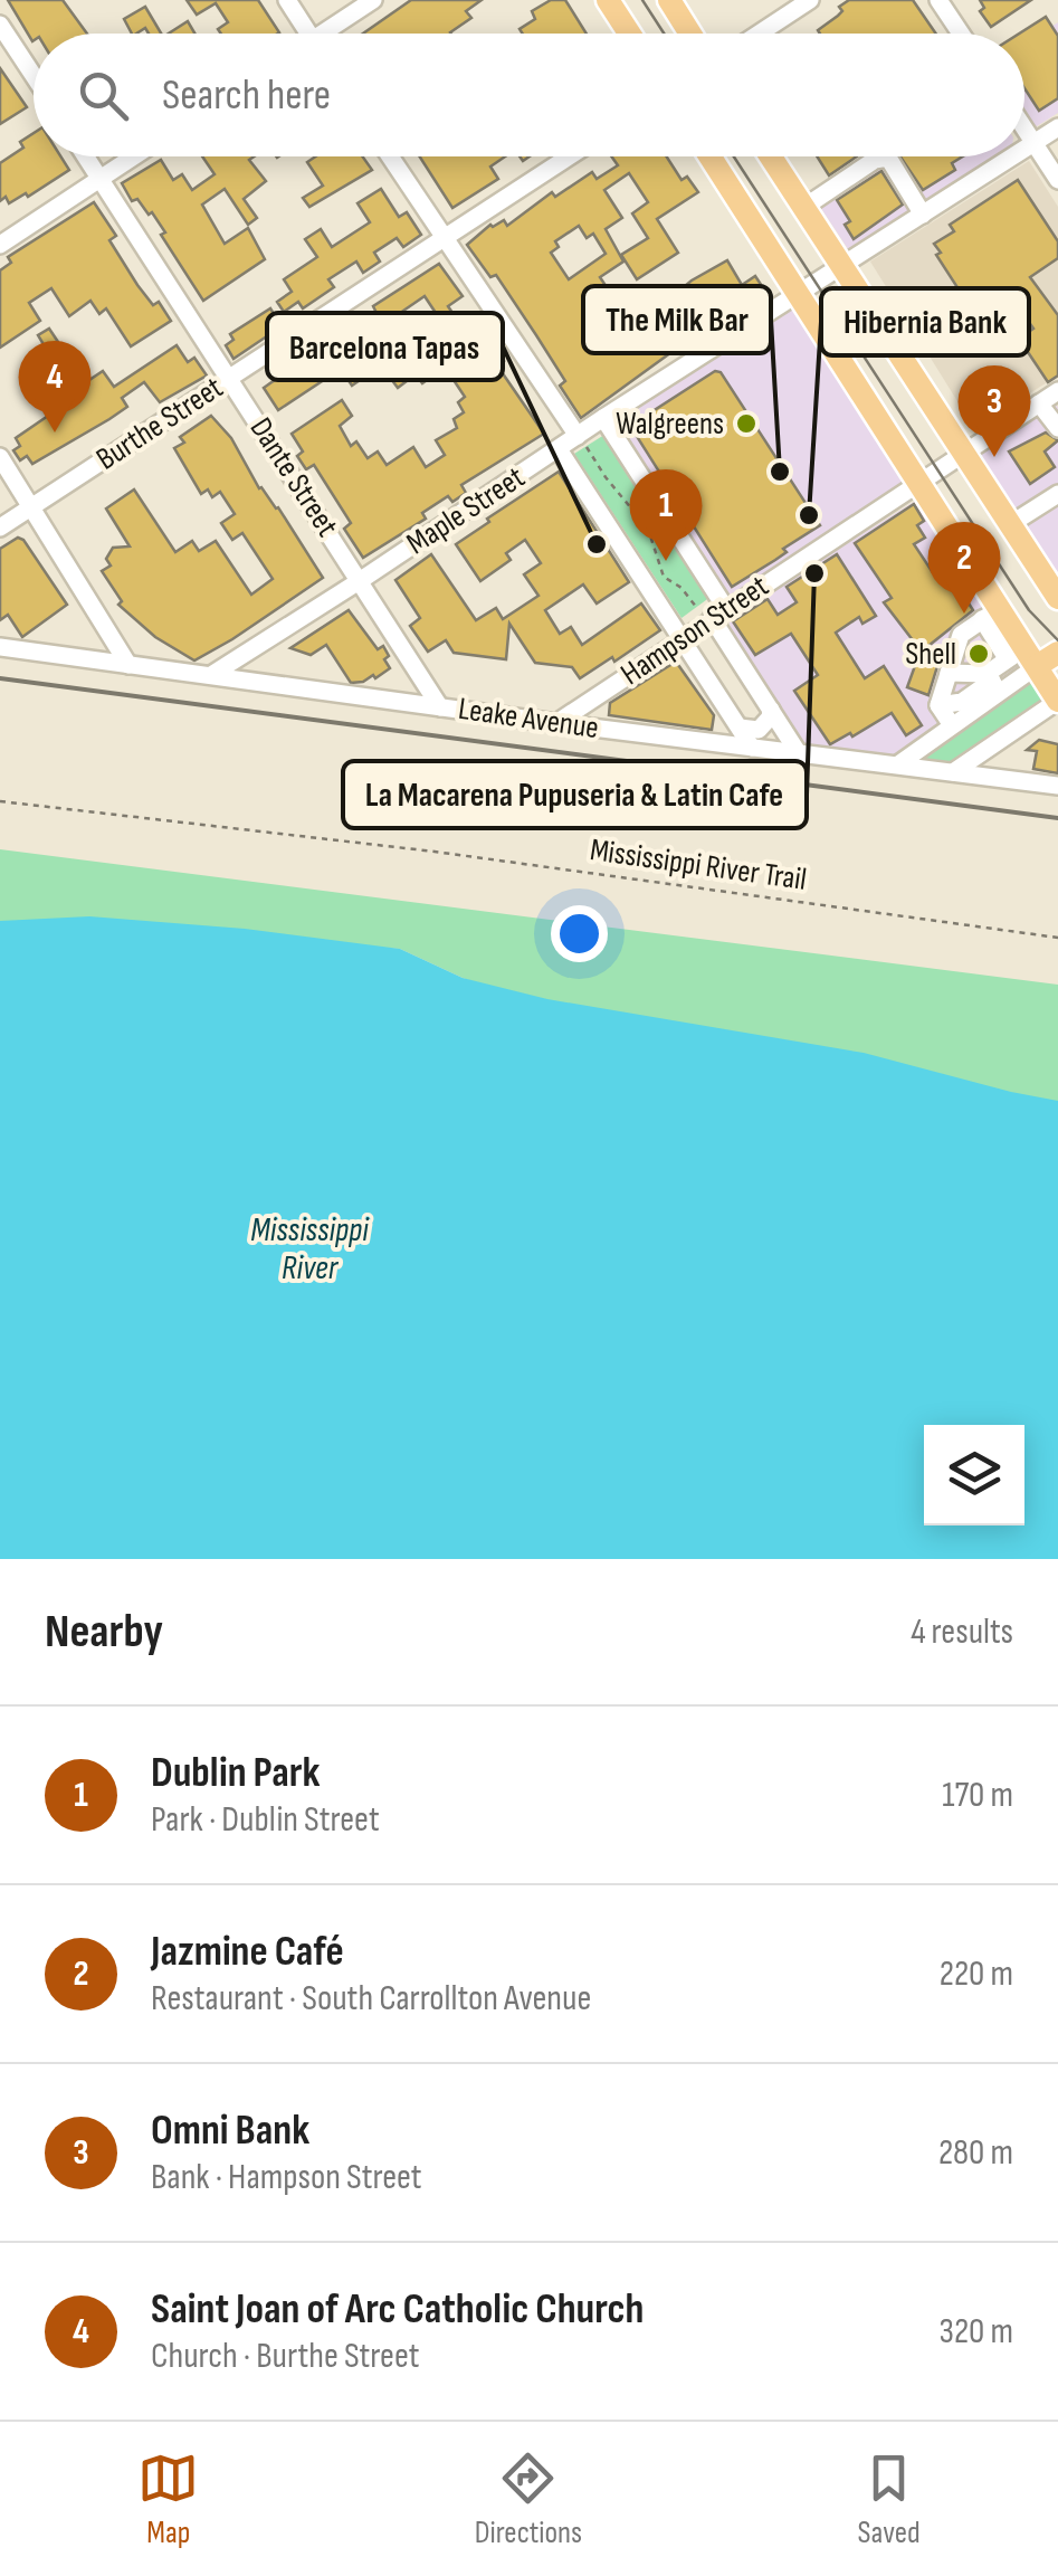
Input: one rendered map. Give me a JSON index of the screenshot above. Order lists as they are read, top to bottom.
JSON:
{
  "streets": {
    "street": [
      "Burthe Street",
      "Dante Street",
      "Maple Street",
      "Hampson Street",
      "Leake Avenue"
    ],
    "path": ["Mississippi River Trail"]
  },
  "crossings": [
    ["Burthe Street", "Dante Street"],
    ["Dante Street", "Maple Street"],
    ["Dante Street", "Leake Avenue"],
    ["Maple Street", "Leake Avenue"],
    ["Hampson Street", "Leake Avenue"]
  ],
  "water": ["Mississippi River"],
  "places": [
    "Walgreens",
    "The Milk Bar",
    "Hibernia Bank",
    "Barcelona Tapas",
    "La Macarena Pupuseria & Latin Cafe",
    "Shell"
  ],
  "page": {
    "search": "Search here",
    "pins": [
      "4",
      "3",
      "1",
      "2"
    ],
    "heading": ["Nearby", "4 results"],
    "list": [
      {
        "mark": "1",
        "name": "Dublin Park",
        "note": "Park · Dublin Street",
        "value": "170 m"
      },
      {
        "mark": "2",
        "name": "Jazmine Café",
        "note": "Restaurant · South Carrollton Avenue",
        "value": "220 m"
      },
      {
        "mark": "3",
        "name": "Omni Bank",
        "note": "Bank · Hampson Street",
        "value": "280 m"
      },
      {
        "mark": "4",
        "name": "Saint Joan of Arc Catholic Church",
        "note": "Church · Burthe Street",
        "value": "320 m"
      }
    ],
    "nav": ["Map", "Directions", "Saved"]
  }
}
